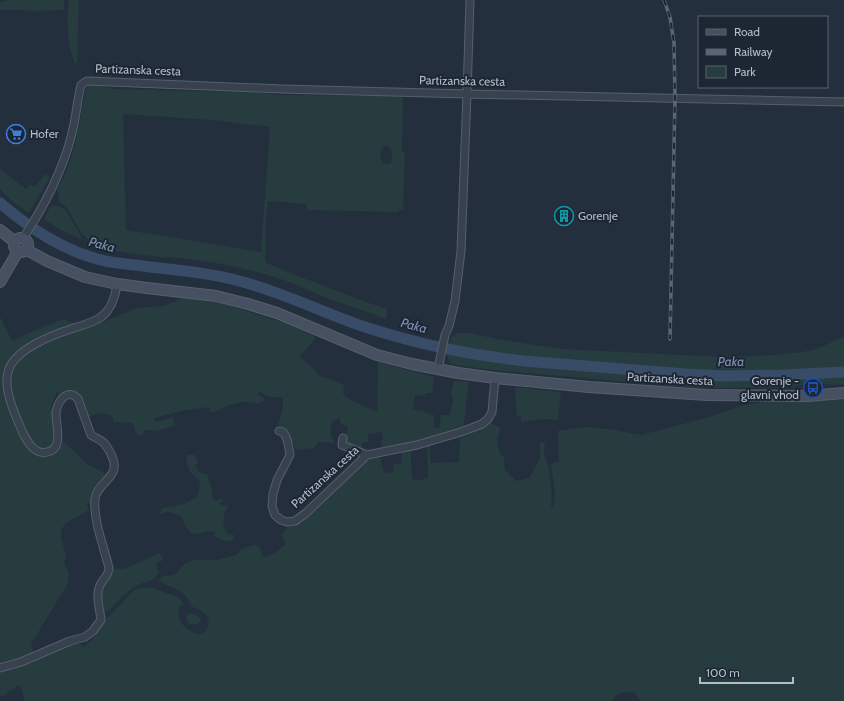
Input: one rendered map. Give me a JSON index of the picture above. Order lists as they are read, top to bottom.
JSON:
{
  "streets": {
    "main road": ["Partizanska cesta"]
  },
  "water": ["Paka"],
  "places": {
    "supermarket": ["Hofer"],
    "building": ["Gorenje"],
    "bus stop": ["Gorenje - glavni vhod"]
  },
  "legend": ["Road", "Railway", "Park"],
  "scale_bar": "100 m"
}
